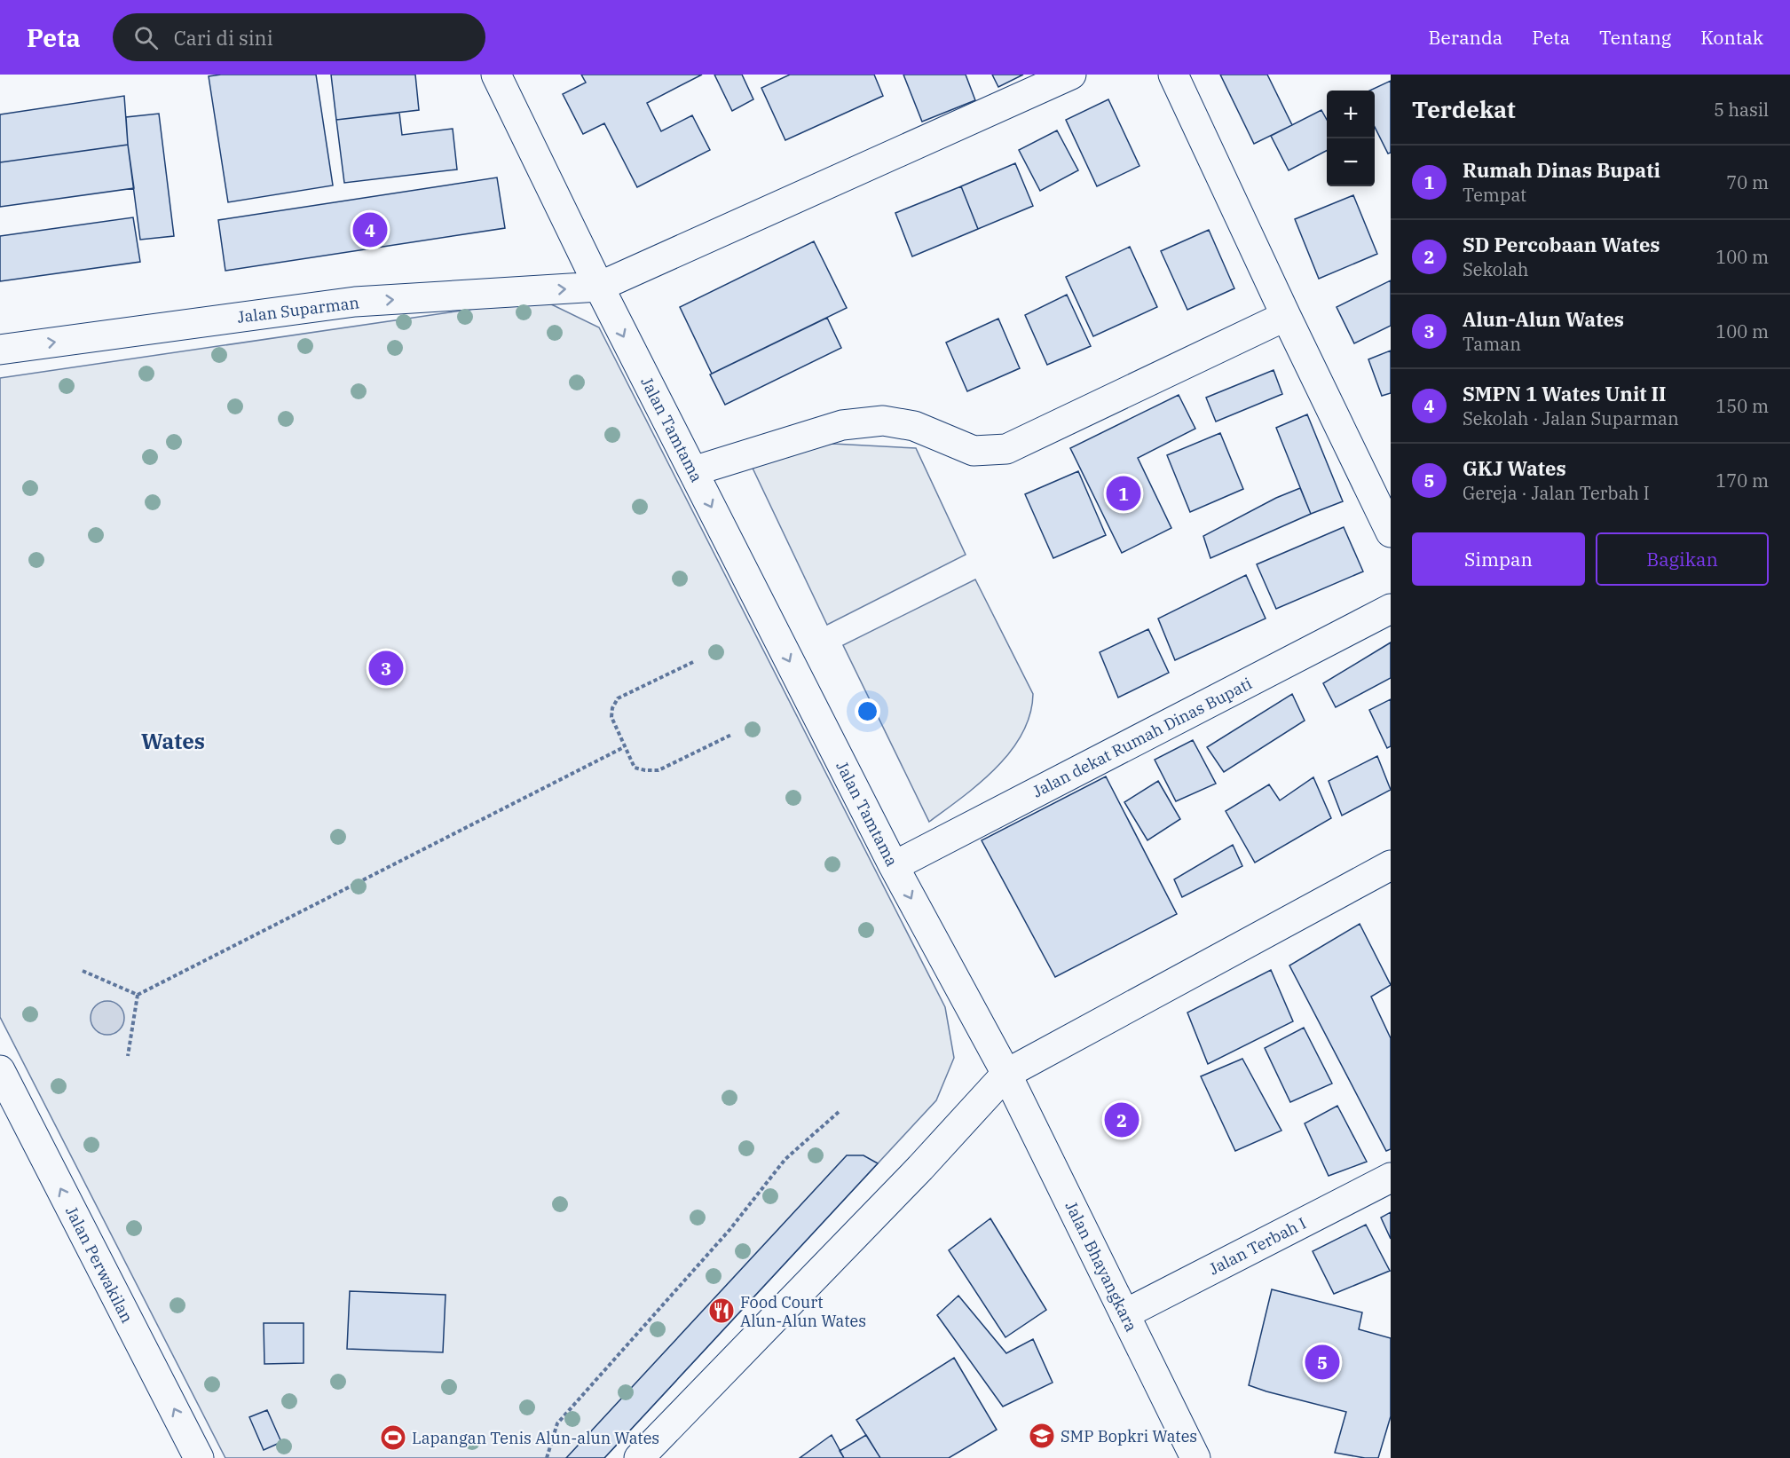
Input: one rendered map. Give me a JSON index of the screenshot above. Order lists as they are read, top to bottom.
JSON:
{
  "streets": {
    "street": [
      "Jalan Suparman",
      "Jalan Tamtama",
      "Jalan dekat Rumah Dinas Bupati",
      "Jalan Terbah I",
      "Jalan Perwakilan",
      "Jalan Bhayangkara"
    ]
  },
  "crossings": [
    ["Jalan Suparman", "Jalan Tamtama"],
    ["Jalan Tamtama", "Jalan dekat Rumah Dinas Bupati"],
    ["Jalan Tamtama", "Jalan Bhayangkara"],
    ["Jalan Terbah I", "Jalan Bhayangkara"]
  ],
  "one_way": ["Jalan Suparman", "Jalan Tamtama", "Jalan Perwakilan"],
  "districts": ["Wates"],
  "places": {
    "restaurant": ["Food Court Alun-Alun Wates"],
    "school or university": ["SMP Bopkri Wates"],
    "sports": ["Lapangan Tenis Alun-alun Wates"]
  },
  "page": {
    "header": "Peta",
    "search": "Cari di sini",
    "nav": [
      "Beranda",
      "Peta",
      "Tentang",
      "Kontak"
    ],
    "heading": ["Terdekat", "5 hasil"],
    "map_buttons": ["+", "−"],
    "list": [
      {
        "mark": "1",
        "name": "Rumah Dinas Bupati",
        "note": "Tempat",
        "value": "70 m"
      },
      {
        "mark": "2",
        "name": "SD Percobaan Wates",
        "note": "Sekolah",
        "value": "100 m"
      },
      {
        "mark": "3",
        "name": "Alun-Alun Wates",
        "note": "Taman",
        "value": "100 m"
      },
      {
        "mark": "4",
        "name": "SMPN 1 Wates Unit II",
        "note": "Sekolah · Jalan Suparman",
        "value": "150 m"
      },
      {
        "mark": "5",
        "name": "GKJ Wates",
        "note": "Gereja · Jalan Terbah I",
        "value": "170 m"
      }
    ],
    "pins": [
      "4",
      "1",
      "3",
      "2",
      "5"
    ],
    "buttons": ["Simpan", "Bagikan"]
  }
}
